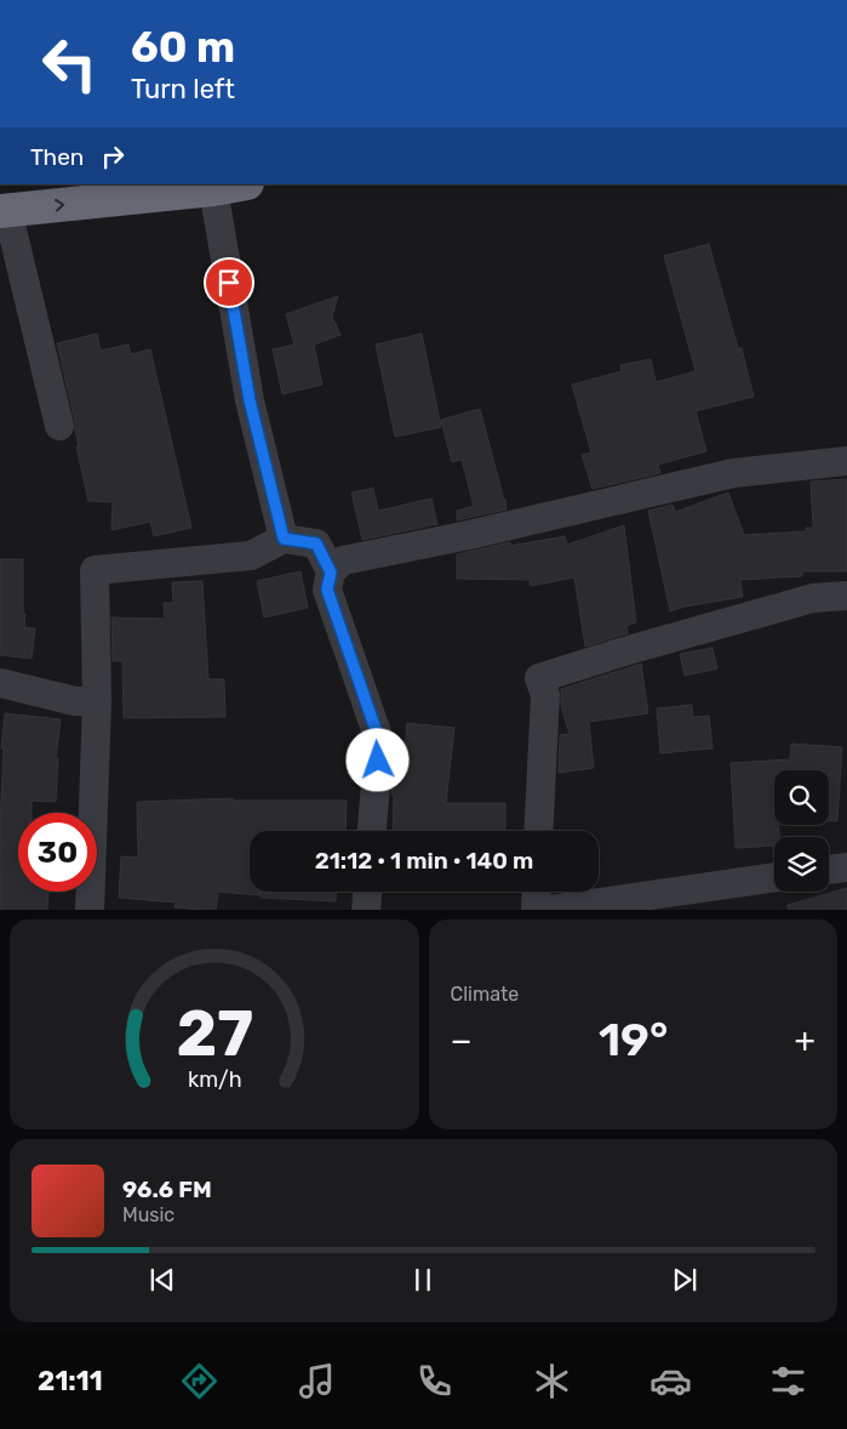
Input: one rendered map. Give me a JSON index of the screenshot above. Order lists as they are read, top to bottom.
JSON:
{
  "page": {
    "turn": ["60 m", "Turn left"],
    "then": "Then",
    "limit": "30",
    "trip": "21:12 · 1 min · 140 m",
    "tile": "Climate",
    "heat": ["−", "19°", "+"],
    "song": ["96.6 FM", "Music"],
    "tabs": "21:11",
    "gauge": ["27", "km/h"]
  }
}
